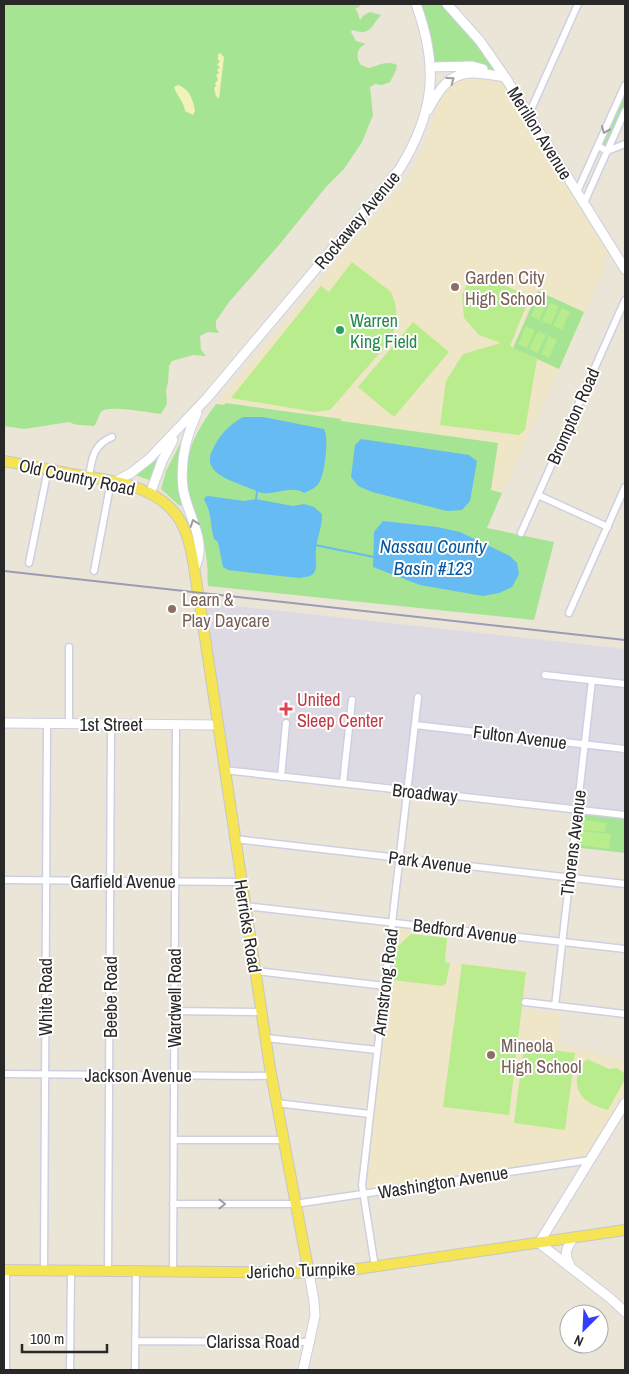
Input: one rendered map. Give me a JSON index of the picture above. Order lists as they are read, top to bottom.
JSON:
{
  "streets": {
    "main road": [
      "Merillon Avenue",
      "Rockaway Avenue",
      "Old Country Road",
      "1st Street",
      "Herricks Road",
      "Jericho Turnpike"
    ],
    "street": [
      "Brompton Road",
      "Fulton Avenue",
      "Broadway",
      "Thorens Avenue",
      "Park Avenue",
      "Garfield Avenue",
      "Bedford Avenue",
      "Armstrong Road",
      "White Road",
      "Beebe Road",
      "Wardwell Road",
      "Jackson Avenue",
      "Washington Avenue",
      "Clarissa Road"
    ]
  },
  "crossings": [
    ["Rockaway Avenue", "Old Country Road"],
    ["Rockaway Avenue", "Herricks Road"],
    ["Old Country Road", "Herricks Road"],
    ["1st Street", "Herricks Road"],
    ["1st Street", "White Road"],
    ["1st Street", "Beebe Road"],
    ["1st Street", "Wardwell Road"],
    ["Fulton Avenue", "Thorens Avenue"],
    ["Fulton Avenue", "Armstrong Road"],
    ["Broadway", "Thorens Avenue"],
    ["Broadway", "Herricks Road"],
    ["Broadway", "Armstrong Road"],
    ["Thorens Avenue", "Park Avenue"],
    ["Thorens Avenue", "Bedford Avenue"],
    ["Park Avenue", "Herricks Road"],
    ["Park Avenue", "Armstrong Road"],
    ["Garfield Avenue", "Herricks Road"],
    ["Garfield Avenue", "White Road"],
    ["Garfield Avenue", "Beebe Road"],
    ["Garfield Avenue", "Wardwell Road"],
    ["Herricks Road", "Bedford Avenue"],
    ["Herricks Road", "Jackson Avenue"],
    ["Herricks Road", "Washington Avenue"],
    ["Herricks Road", "Jericho Turnpike"],
    ["Herricks Road", "Clarissa Road"],
    ["Bedford Avenue", "Armstrong Road"],
    ["Armstrong Road", "Washington Avenue"],
    ["Armstrong Road", "Jericho Turnpike"],
    ["White Road", "Jackson Avenue"],
    ["White Road", "Jericho Turnpike"],
    ["Beebe Road", "Jackson Avenue"],
    ["Beebe Road", "Jericho Turnpike"],
    ["Wardwell Road", "Jackson Avenue"],
    ["Wardwell Road", "Washington Avenue"],
    ["Wardwell Road", "Jericho Turnpike"]
  ],
  "water": ["Nassau County Basin #123"],
  "places": {
    "other": [
      "Garden City High School",
      "Warren King Field",
      "Learn & Play Daycare",
      "Mineola High School"
    ],
    "health": ["United Sleep Center"]
  },
  "scale_bar": "100 m",
  "north": "bottom left"
}
